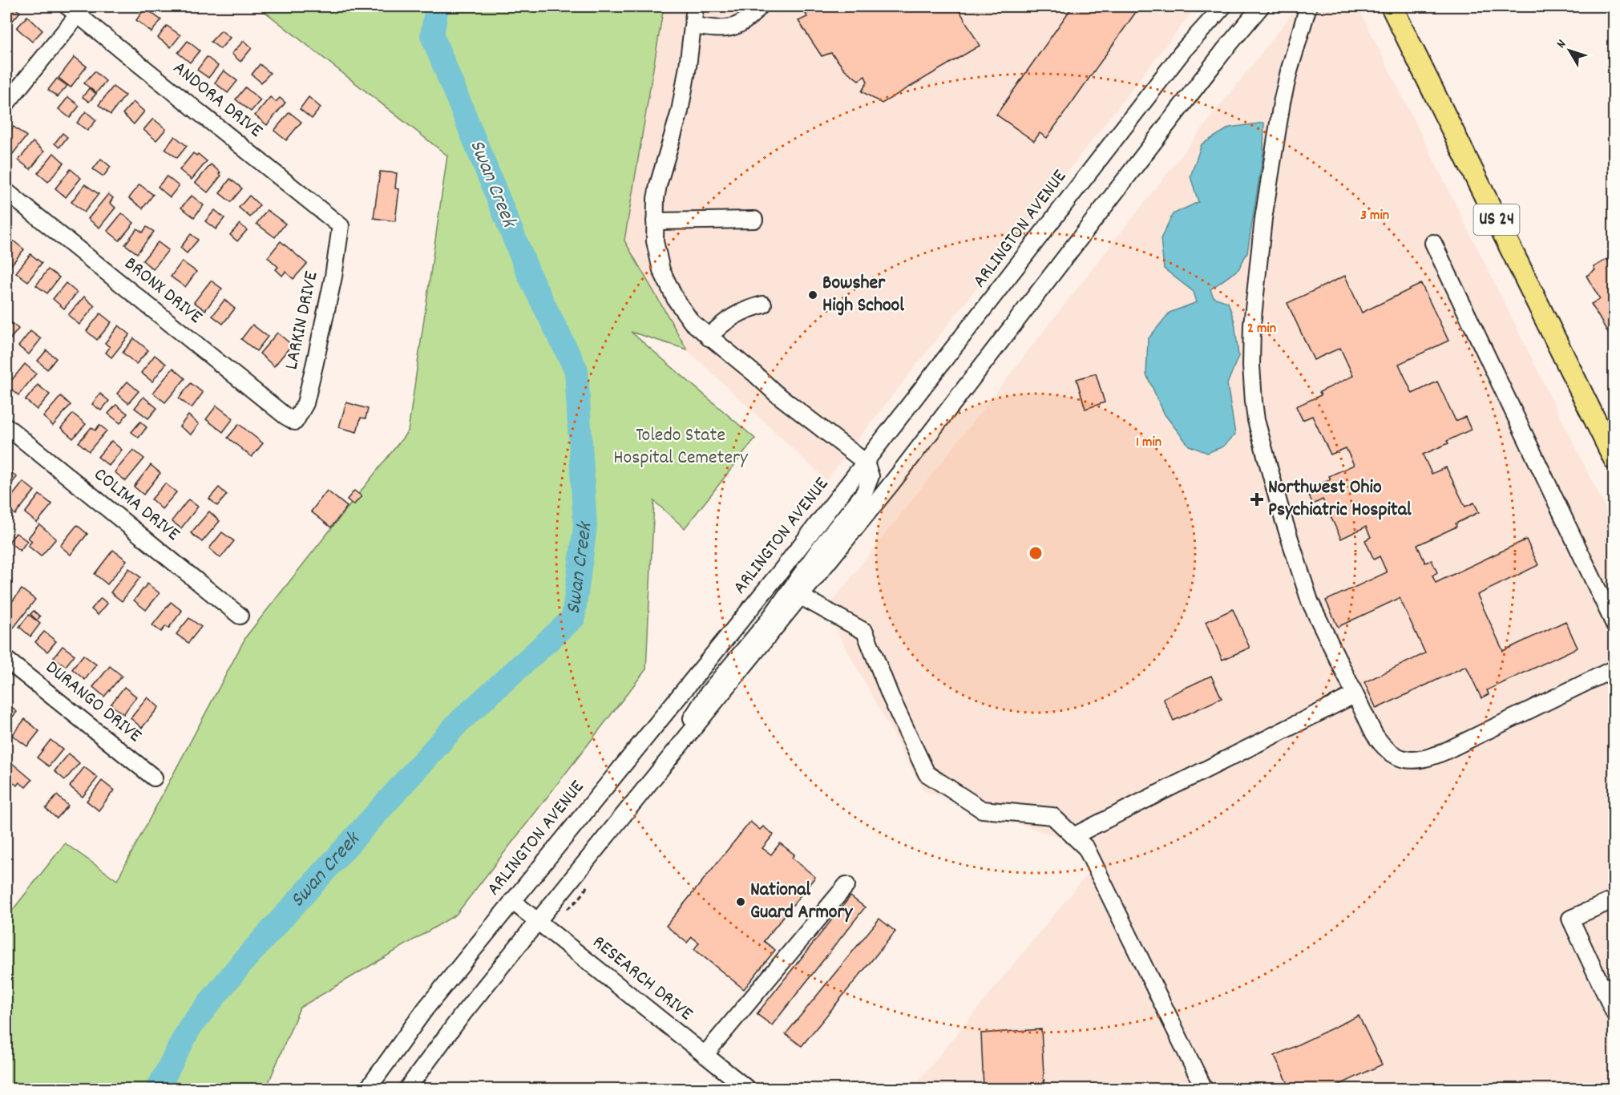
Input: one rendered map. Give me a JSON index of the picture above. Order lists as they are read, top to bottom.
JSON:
{
  "streets": {
    "main road": ["US 24"],
    "street": [
      "ANDORA DRIVE",
      "ARLINGTON AVENUE",
      "BRONX DRIVE",
      "LARKIN DRIVE",
      "COLIMA DRIVE",
      "DURANGO DRIVE",
      "RESEARCH DRIVE"
    ]
  },
  "crossings": [
    ["ANDORA DRIVE", "LARKIN DRIVE"],
    ["ARLINGTON AVENUE", "RESEARCH DRIVE"],
    ["BRONX DRIVE", "LARKIN DRIVE"]
  ],
  "water": ["Swan Creek"],
  "parks": ["Toledo State Hospital Cemetery"],
  "places": {
    "other": ["Bowsher High School", "National Guard Armory"],
    "health": ["Northwest Ohio Psychiatric Hospital"]
  },
  "north": "top left",
  "rings": ["3 min", "2 min", "1 min"]
}
